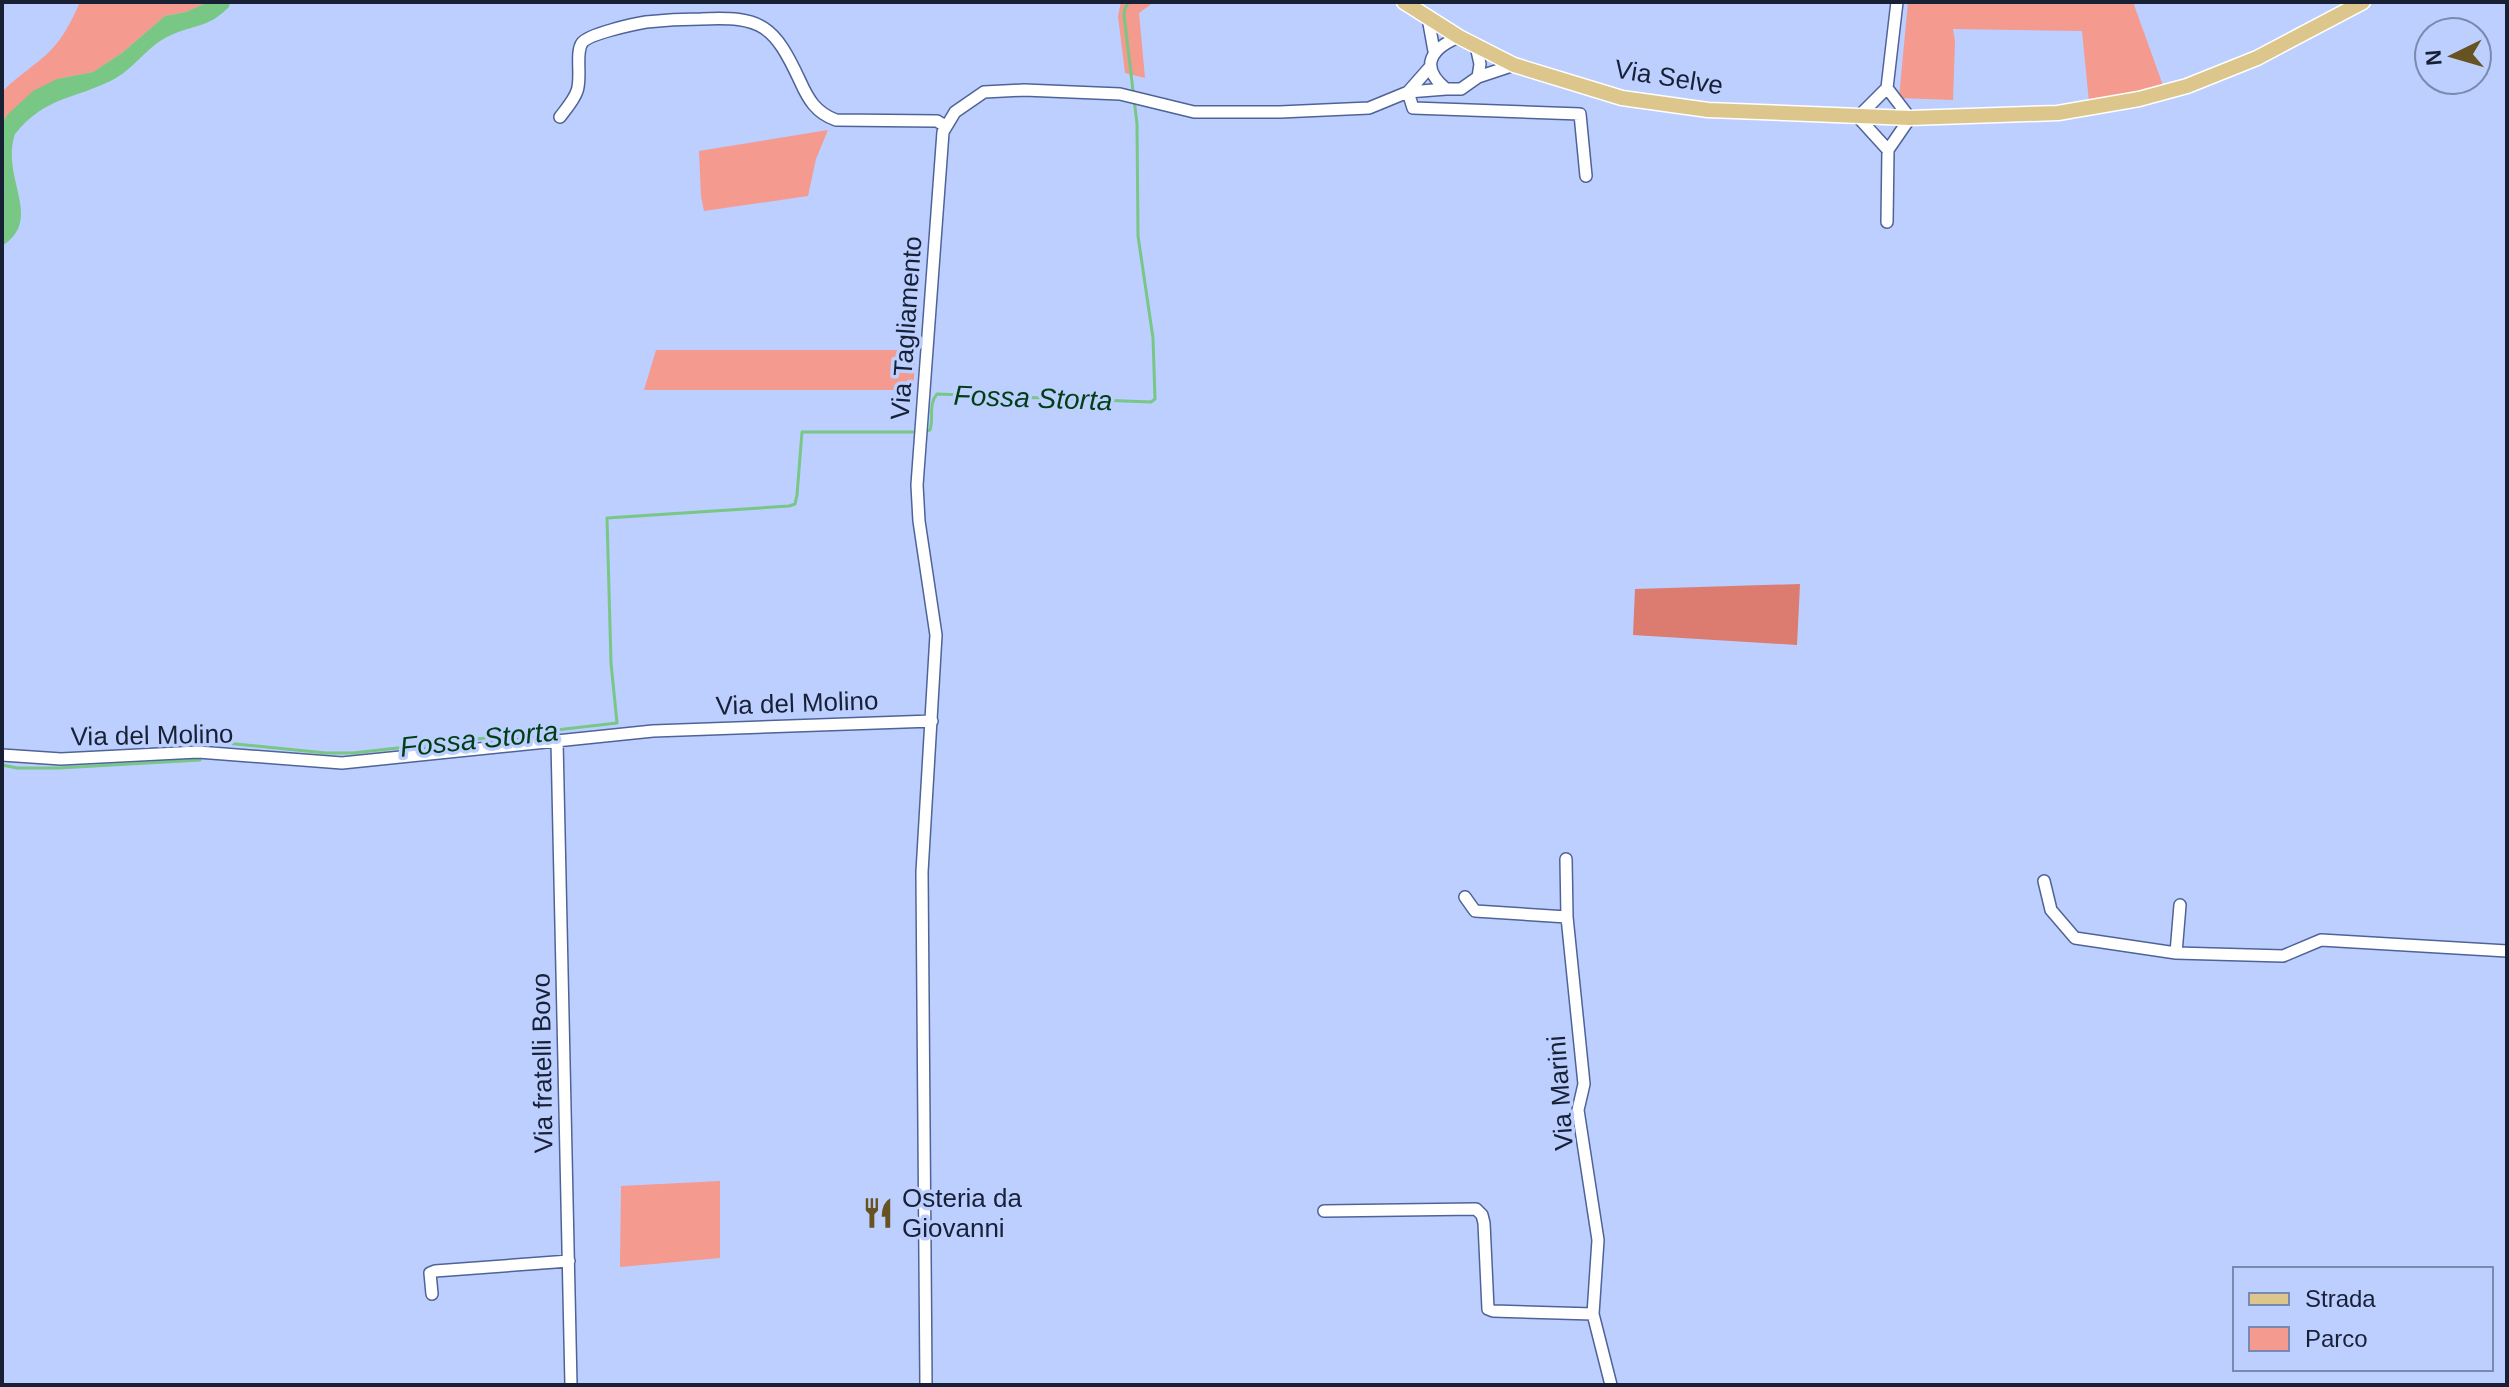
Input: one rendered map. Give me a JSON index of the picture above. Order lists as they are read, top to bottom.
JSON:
{
  "streets": {
    "main road": ["Via Selve"],
    "street": [
      "Via Tagliamento",
      "Via del Molino",
      "Via fratelli Bovo",
      "Via Marini"
    ]
  },
  "crossings": [
    ["Via Tagliamento", "Via del Molino"],
    ["Via del Molino", "Via fratelli Bovo"]
  ],
  "water": ["Fossa Storta"],
  "places": {
    "restaurant": ["Osteria da Giovanni"]
  },
  "legend": ["Strada", "Parco"],
  "north": "left"
}
